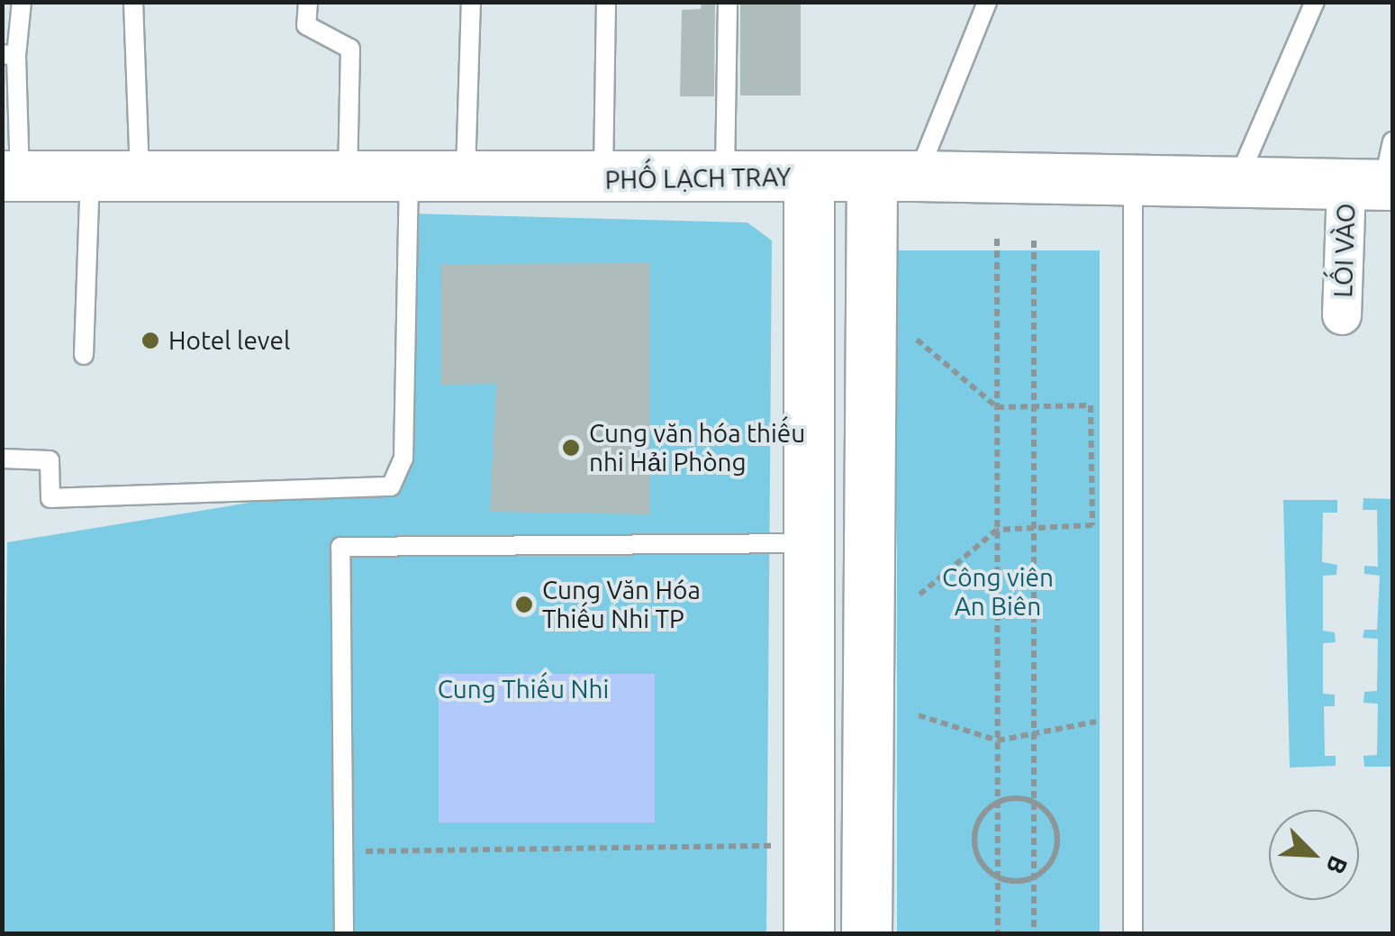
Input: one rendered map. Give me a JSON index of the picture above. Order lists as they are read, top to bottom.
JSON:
{
  "streets": {
    "main road": ["PHỐ LẠCH TRAY"],
    "street": ["LỐI VÀO"]
  },
  "crossings": [
    ["PHỐ LẠCH TRAY", "LỐI VÀO"]
  ],
  "parks": ["Công viên An Biên", "Cung Thiếu Nhi"],
  "places": ["Hotel level", "Cung văn hóa thiếu nhi Hải Phòng", "Cung Văn Hóa Thiếu Nhi TP"],
  "north": "bottom right"
}
